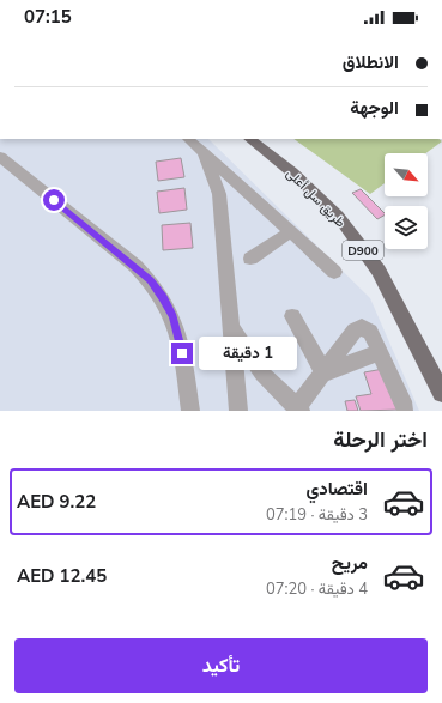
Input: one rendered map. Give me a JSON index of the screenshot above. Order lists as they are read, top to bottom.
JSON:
{
  "streets": {
    "main road": ["طريق سل أعلى", "D900"]
  },
  "north": "bottom right",
  "page": {
    "status": "07:15",
    "banner": ["الانطلاق", "الوجهة"],
    "bubble": "1 دقيقة",
    "heading": "اختر الرحلة",
    "list": [
      {
        "name": "اقتصادي",
        "note": "3 دقيقة · 07:19",
        "value": "AED 9.22"
      },
      {
        "name": "مريح",
        "note": "4 دقيقة · 07:20",
        "value": "AED 12.45"
      }
    ],
    "buttons": "تأكيد"
  }
}
